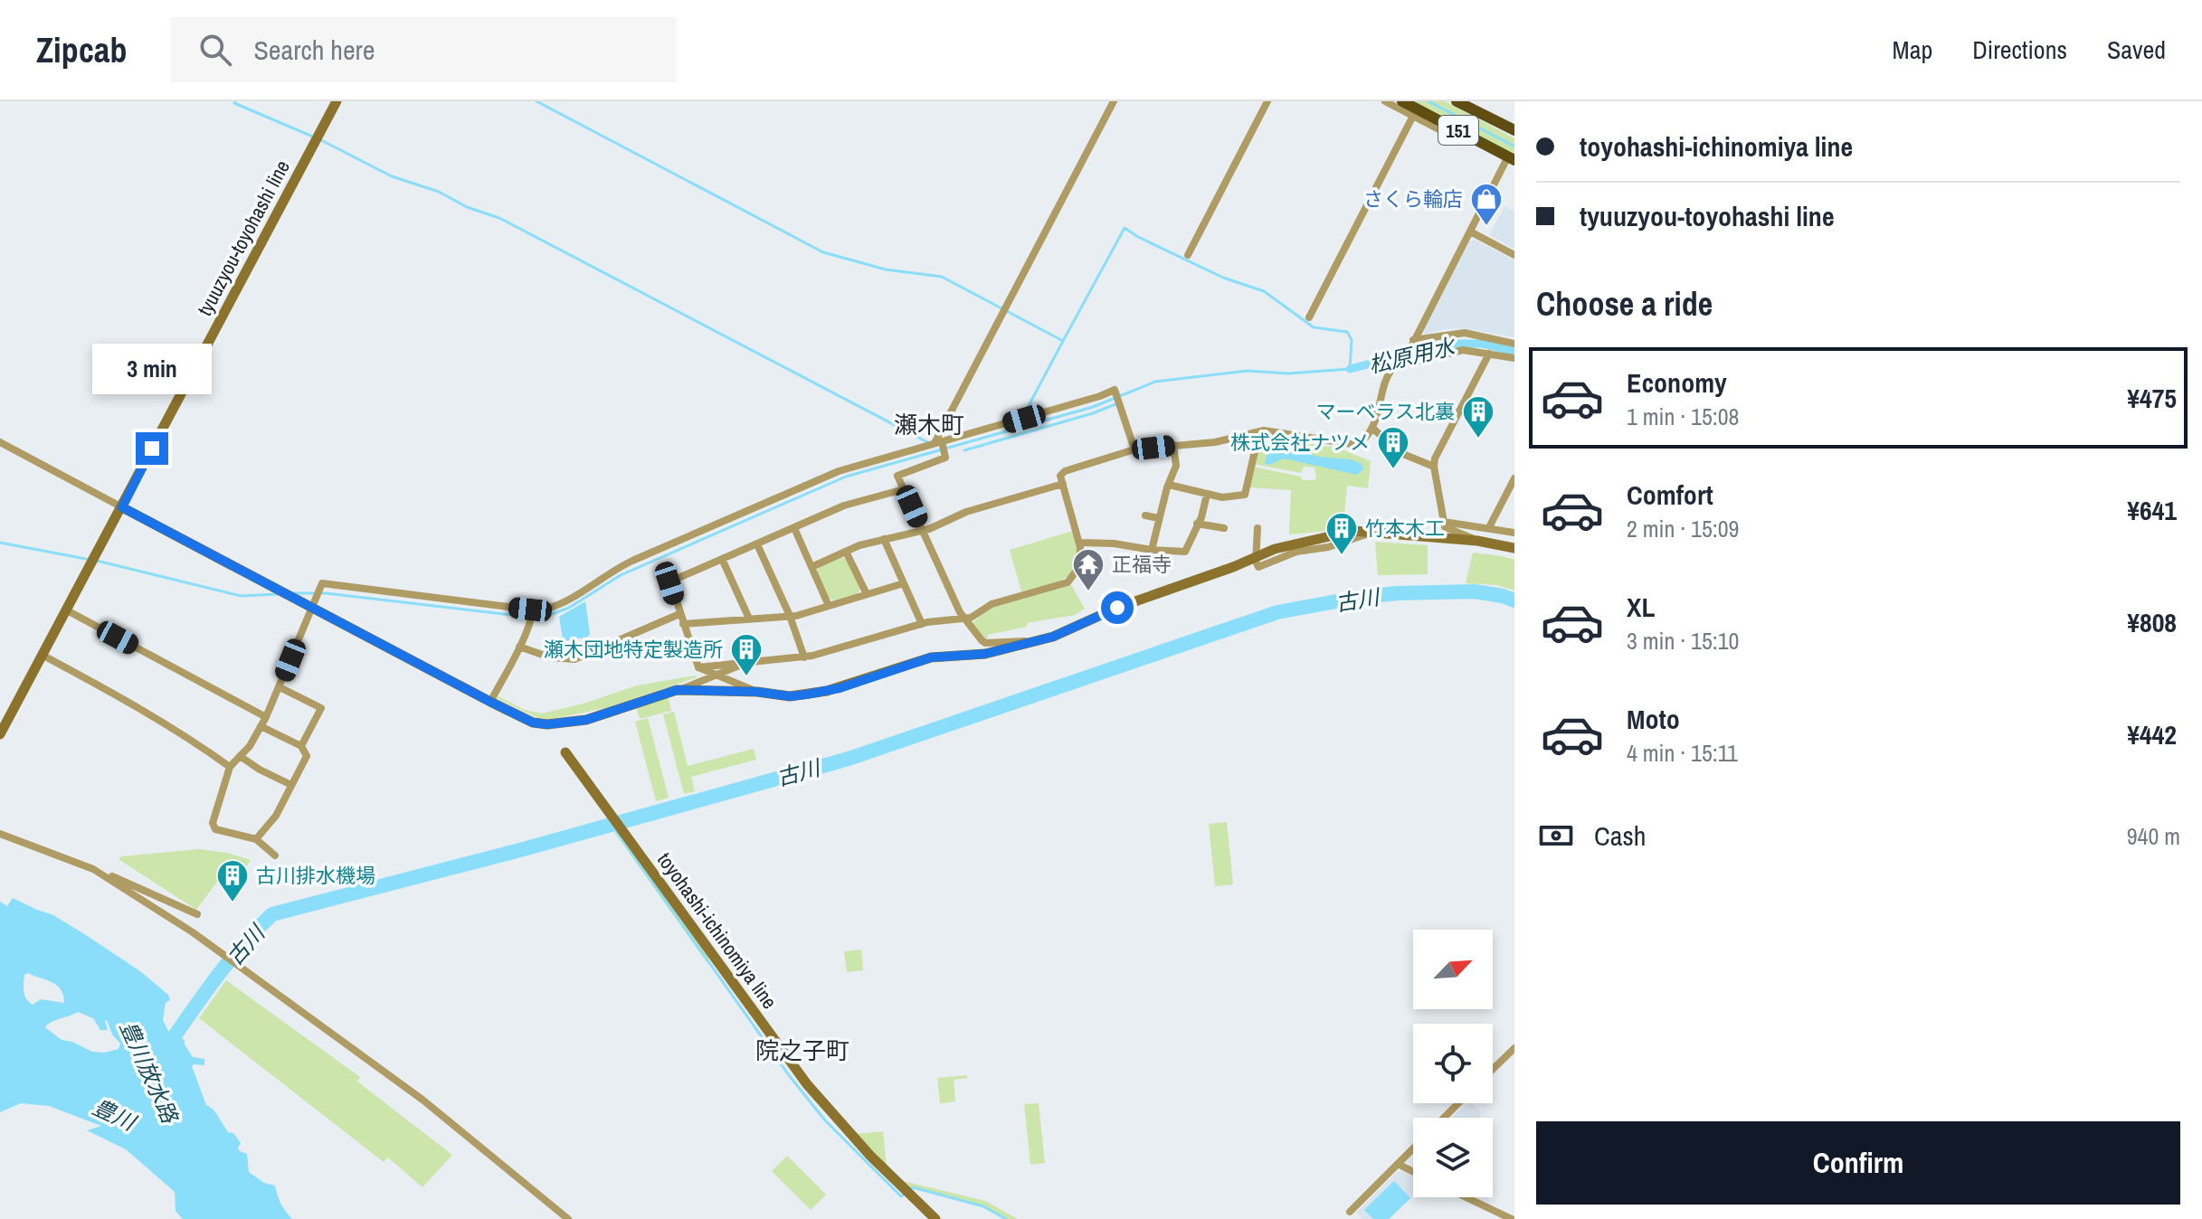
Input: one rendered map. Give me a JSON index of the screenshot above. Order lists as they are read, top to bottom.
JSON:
{
  "streets": {
    "highway": ["151"],
    "main road": ["tyuuzyou-toyohashi line", "toyohashi-ichinomiya line"]
  },
  "districts": ["瀬木町", "院之子町"],
  "water": [
    "松原用水",
    "古川",
    "豊川放水路",
    "豊川"
  ],
  "places": {
    "shop": ["さくら輪店"],
    "building": [
      "マーベラス北裏",
      "株式会社ナツメ",
      "竹本木工",
      "瀬木団地特定製造所",
      "古川排水機場"
    ],
    "temple": ["正福寺"]
  },
  "north": "top right",
  "page": {
    "header": "Zipcab",
    "search": "Search here",
    "nav": ["Map", "Directions", "Saved"],
    "banner": ["toyohashi-ichinomiya line", "tyuuzyou-toyohashi line"],
    "heading": "Choose a ride",
    "bubble": "3 min",
    "list": [
      {
        "name": "Economy",
        "note": "1 min · 15:08",
        "value": "¥475"
      },
      {
        "name": "Comfort",
        "note": "2 min · 15:09",
        "value": "¥641"
      },
      {
        "name": "XL",
        "note": "3 min · 15:10",
        "value": "¥808"
      },
      {
        "name": "Moto",
        "note": "4 min · 15:11",
        "value": "¥442"
      }
    ],
    "pay": ["Cash", "940 m"],
    "buttons": "Confirm"
  }
}
